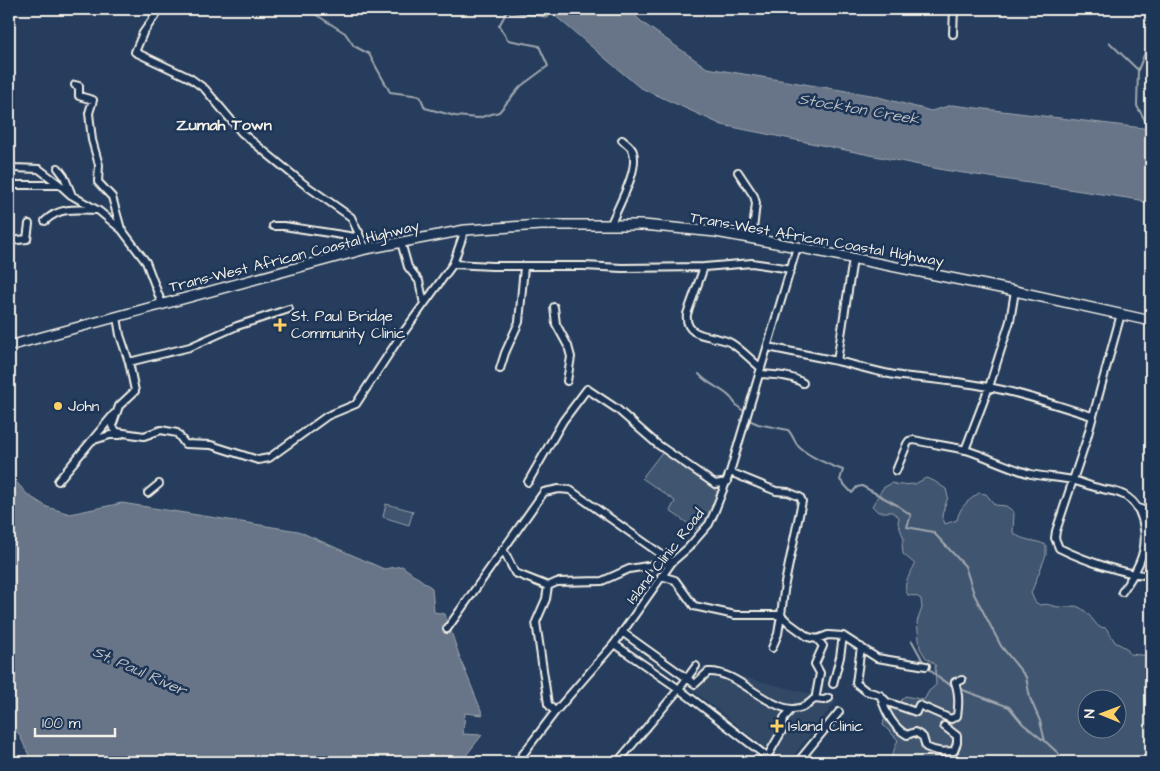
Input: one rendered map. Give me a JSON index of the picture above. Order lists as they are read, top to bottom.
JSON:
{
  "streets": {
    "highway": ["Trans-West African Coastal Highway"],
    "street": ["Island Clinic Road"]
  },
  "crossings": [
    ["Trans-West African Coastal Highway", "Island Clinic Road"]
  ],
  "districts": ["Zumah Town"],
  "water": ["Stockton Creek", "St. Paul River"],
  "places": {
    "health": ["St. Paul Bridge Community Clinic", "Island Clinic"],
    "other": ["John"]
  },
  "scale_bar": "100 m",
  "north": "left"
}
